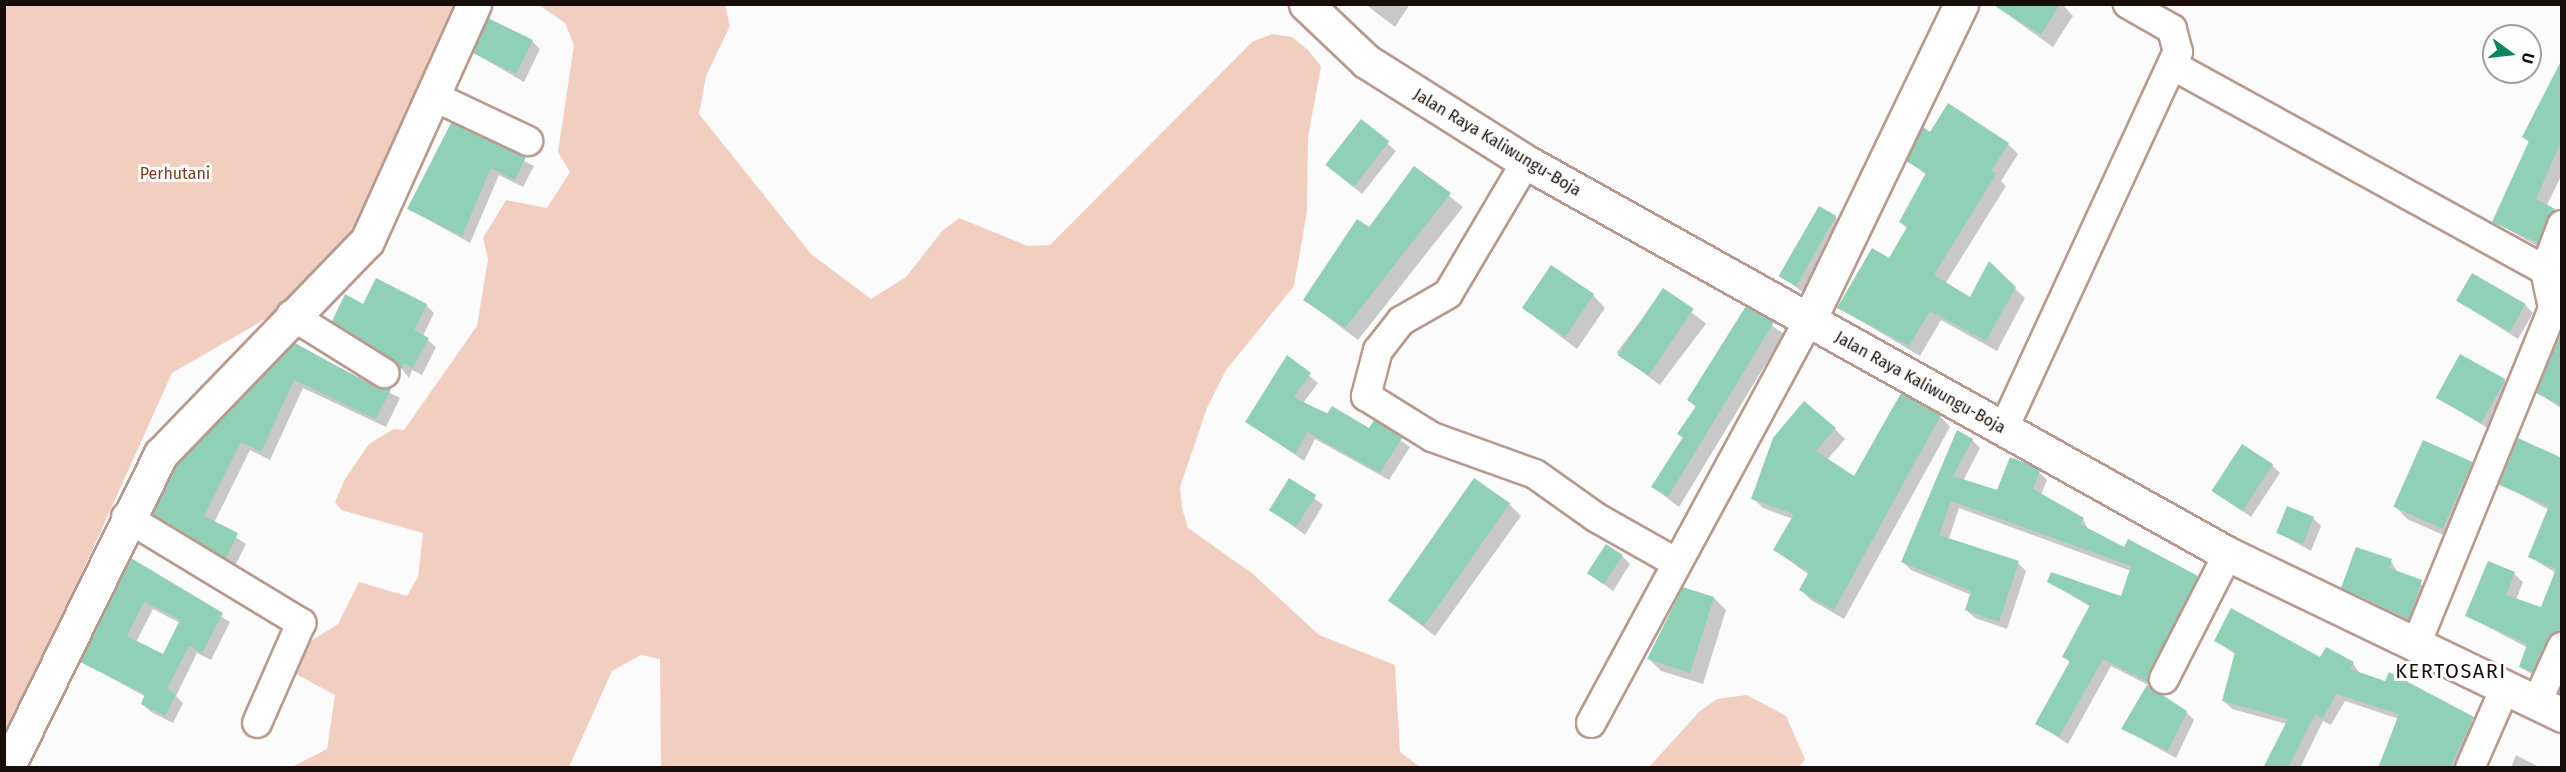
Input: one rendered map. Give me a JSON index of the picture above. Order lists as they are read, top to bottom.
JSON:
{
  "streets": {
    "main road": ["Jalan Raya Kaliwungu-Boja"]
  },
  "districts": ["KERTOSARI"],
  "parks": ["Perhutani"],
  "north": "right"
}
